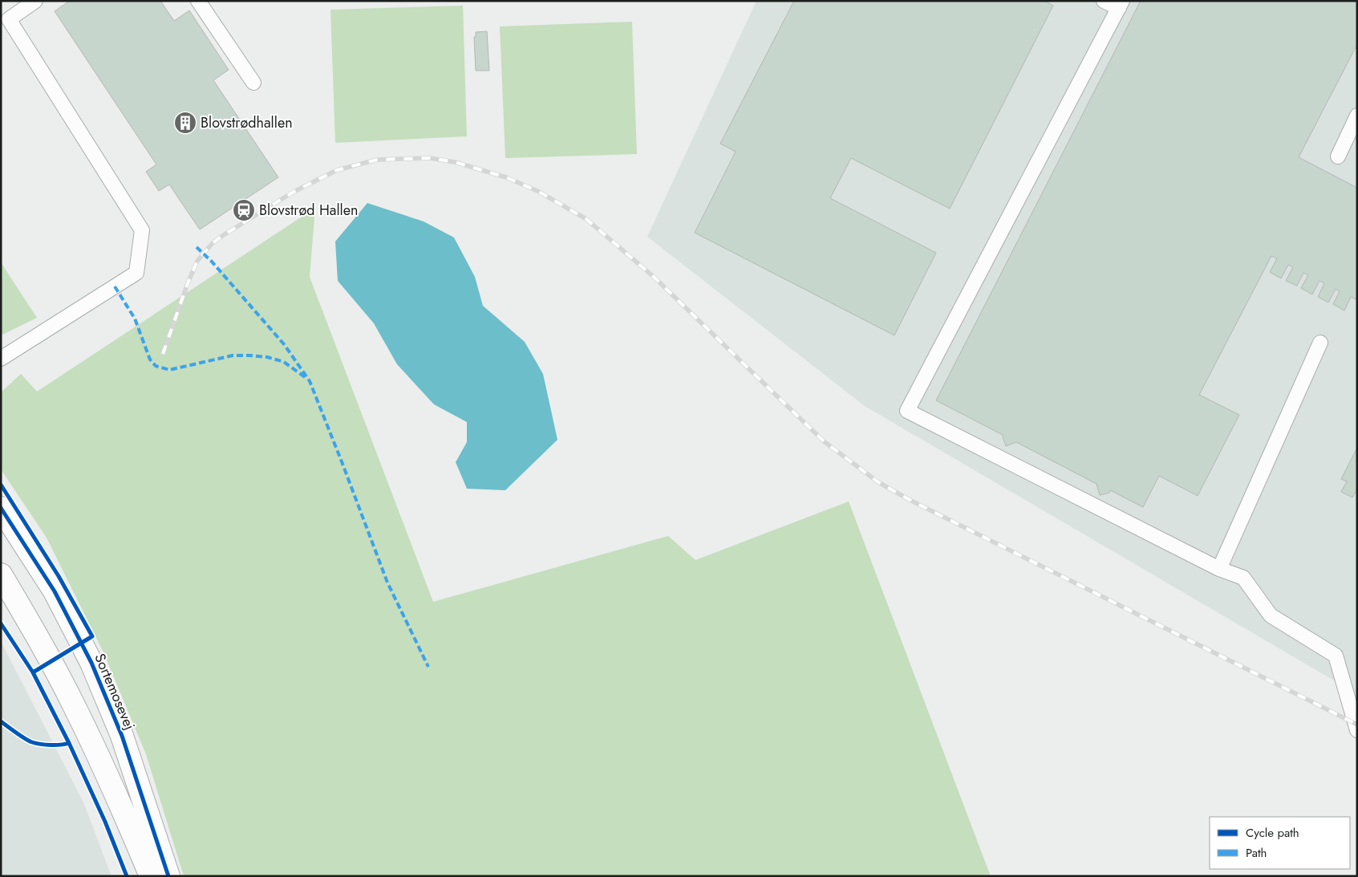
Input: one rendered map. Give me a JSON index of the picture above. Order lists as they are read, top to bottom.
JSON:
{
  "streets": {
    "street": ["Sortemosevej"]
  },
  "places": {
    "building": ["Blovstrødhallen"],
    "station": ["Blovstrød Hallen"]
  },
  "legend": ["Cycle path", "Path"]
}
